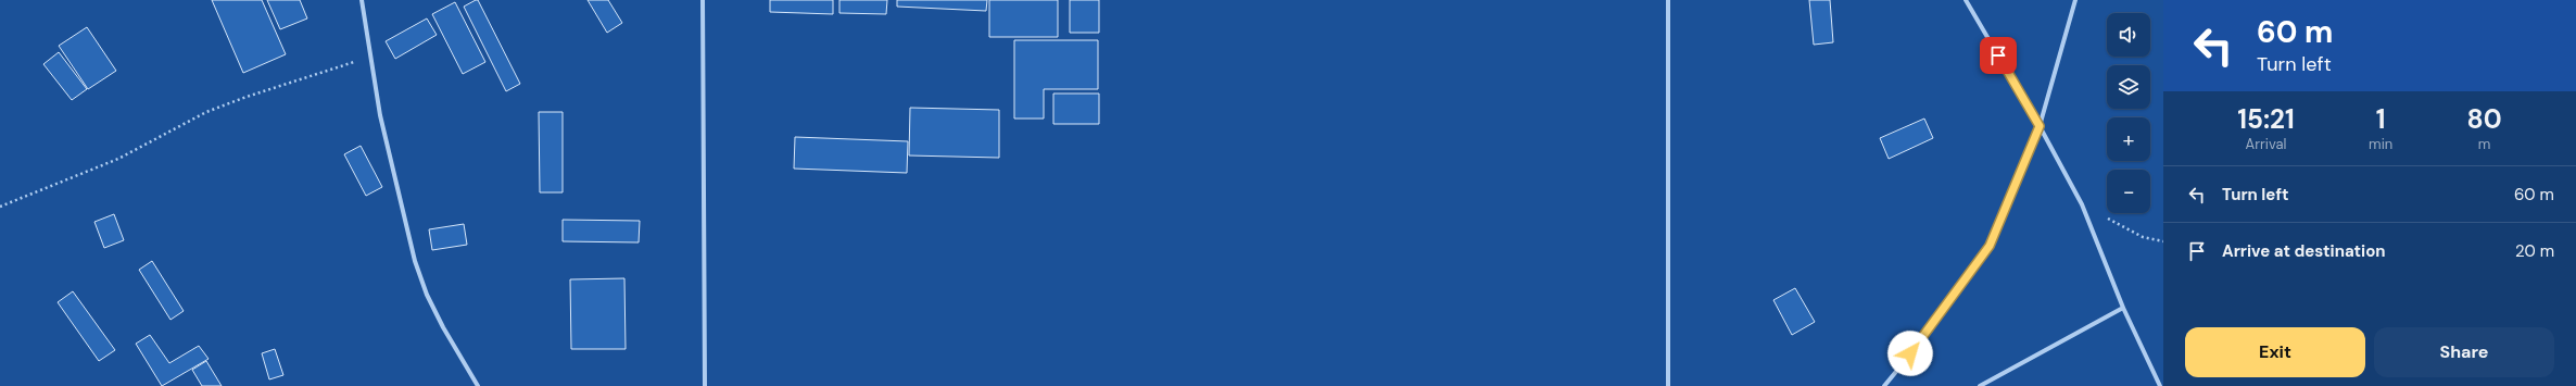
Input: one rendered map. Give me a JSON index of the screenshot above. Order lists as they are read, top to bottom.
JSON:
{
  "page": {
    "turn": ["60 m", "Turn left"],
    "map_buttons": ["+", "−"],
    "eta": [
      "15:21",
      "Arrival",
      "1",
      "min",
      "80",
      "m"
    ],
    "list": [
      {
        "name": "Turn left",
        "value": "60 m"
      },
      {
        "name": "Arrive at destination",
        "value": "20 m"
      }
    ],
    "buttons": ["Exit", "Share"]
  }
}
